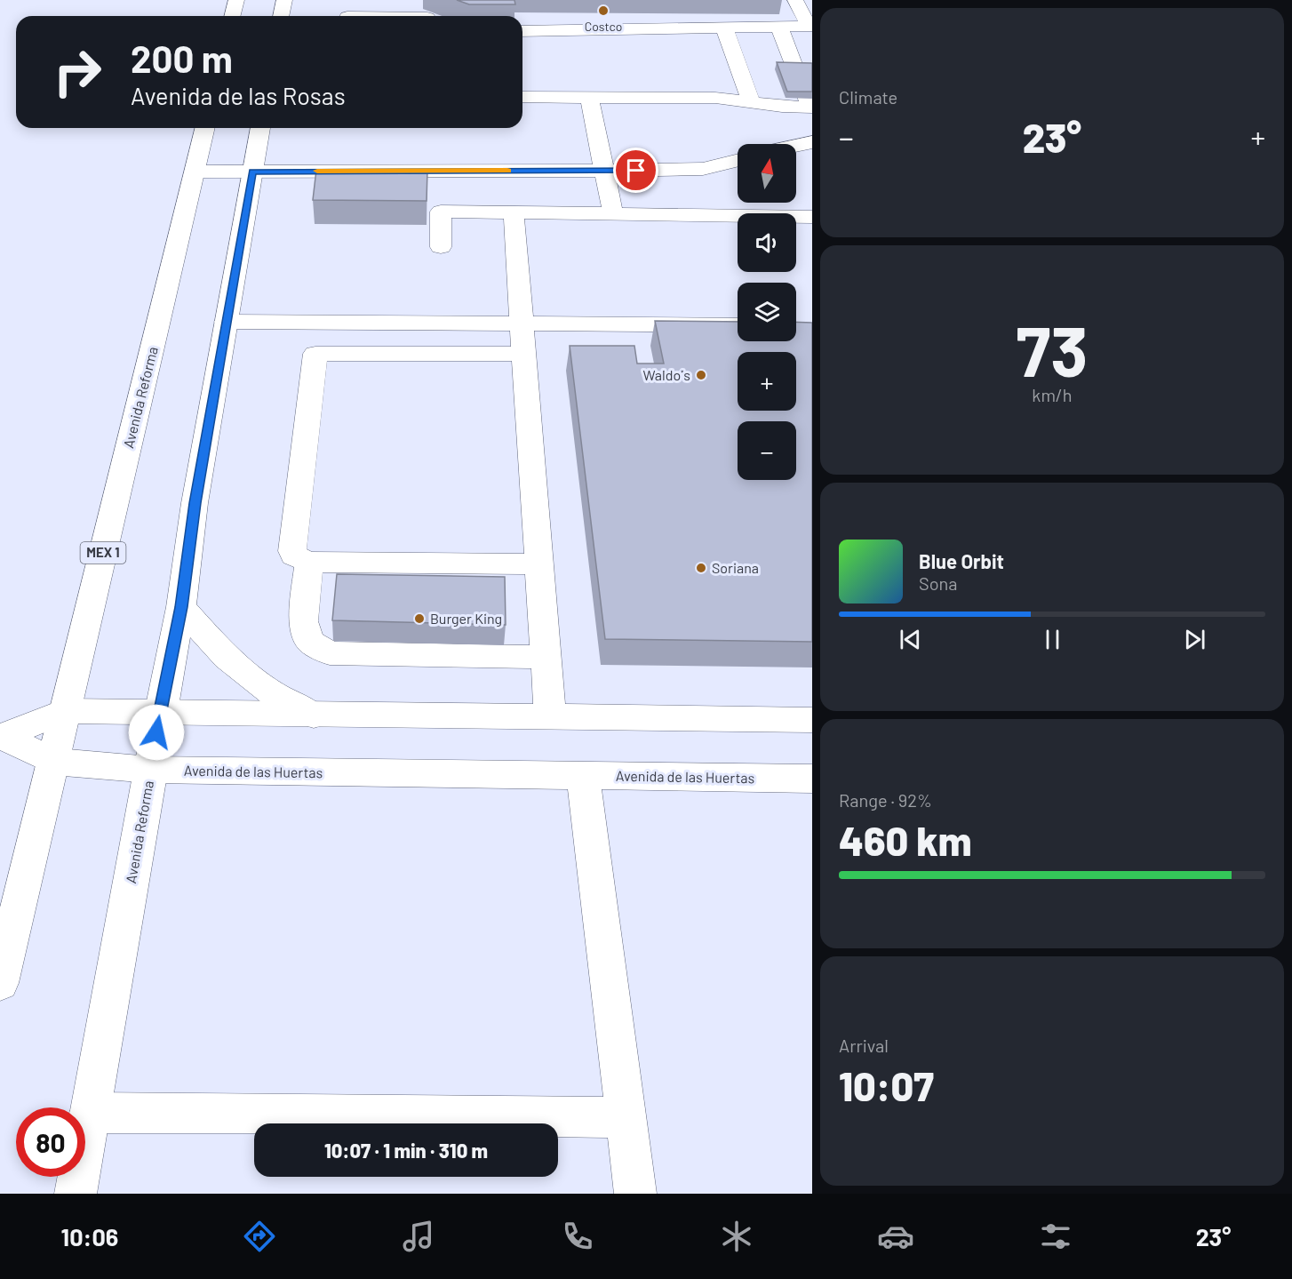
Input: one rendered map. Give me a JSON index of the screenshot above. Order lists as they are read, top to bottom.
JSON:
{
  "streets": {
    "main road": ["Avenida Reforma", "MEX 1", "Avenida de las Huertas"]
  },
  "crossings": [
    ["Avenida Reforma", "Avenida de las Huertas"]
  ],
  "places": [
    "Costco",
    "Waldo´s",
    "Soriana",
    "Burger King"
  ],
  "north": "top",
  "page": {
    "tile": [
      "Climate",
      ["73", "km/h"],
      ["Range · 92%", "460 km"],
      ["Arrival", "10:07"]
    ],
    "turn": ["200 m", "Avenida de las Rosas"],
    "heat": ["−", "23°", "+"],
    "map_buttons": ["+", "−"],
    "song": ["Blue Orbit", "Sona"],
    "limit": "80",
    "trip": "10:07 · 1 min · 310 m",
    "tabs": ["10:06", "23°"]
  }
}
